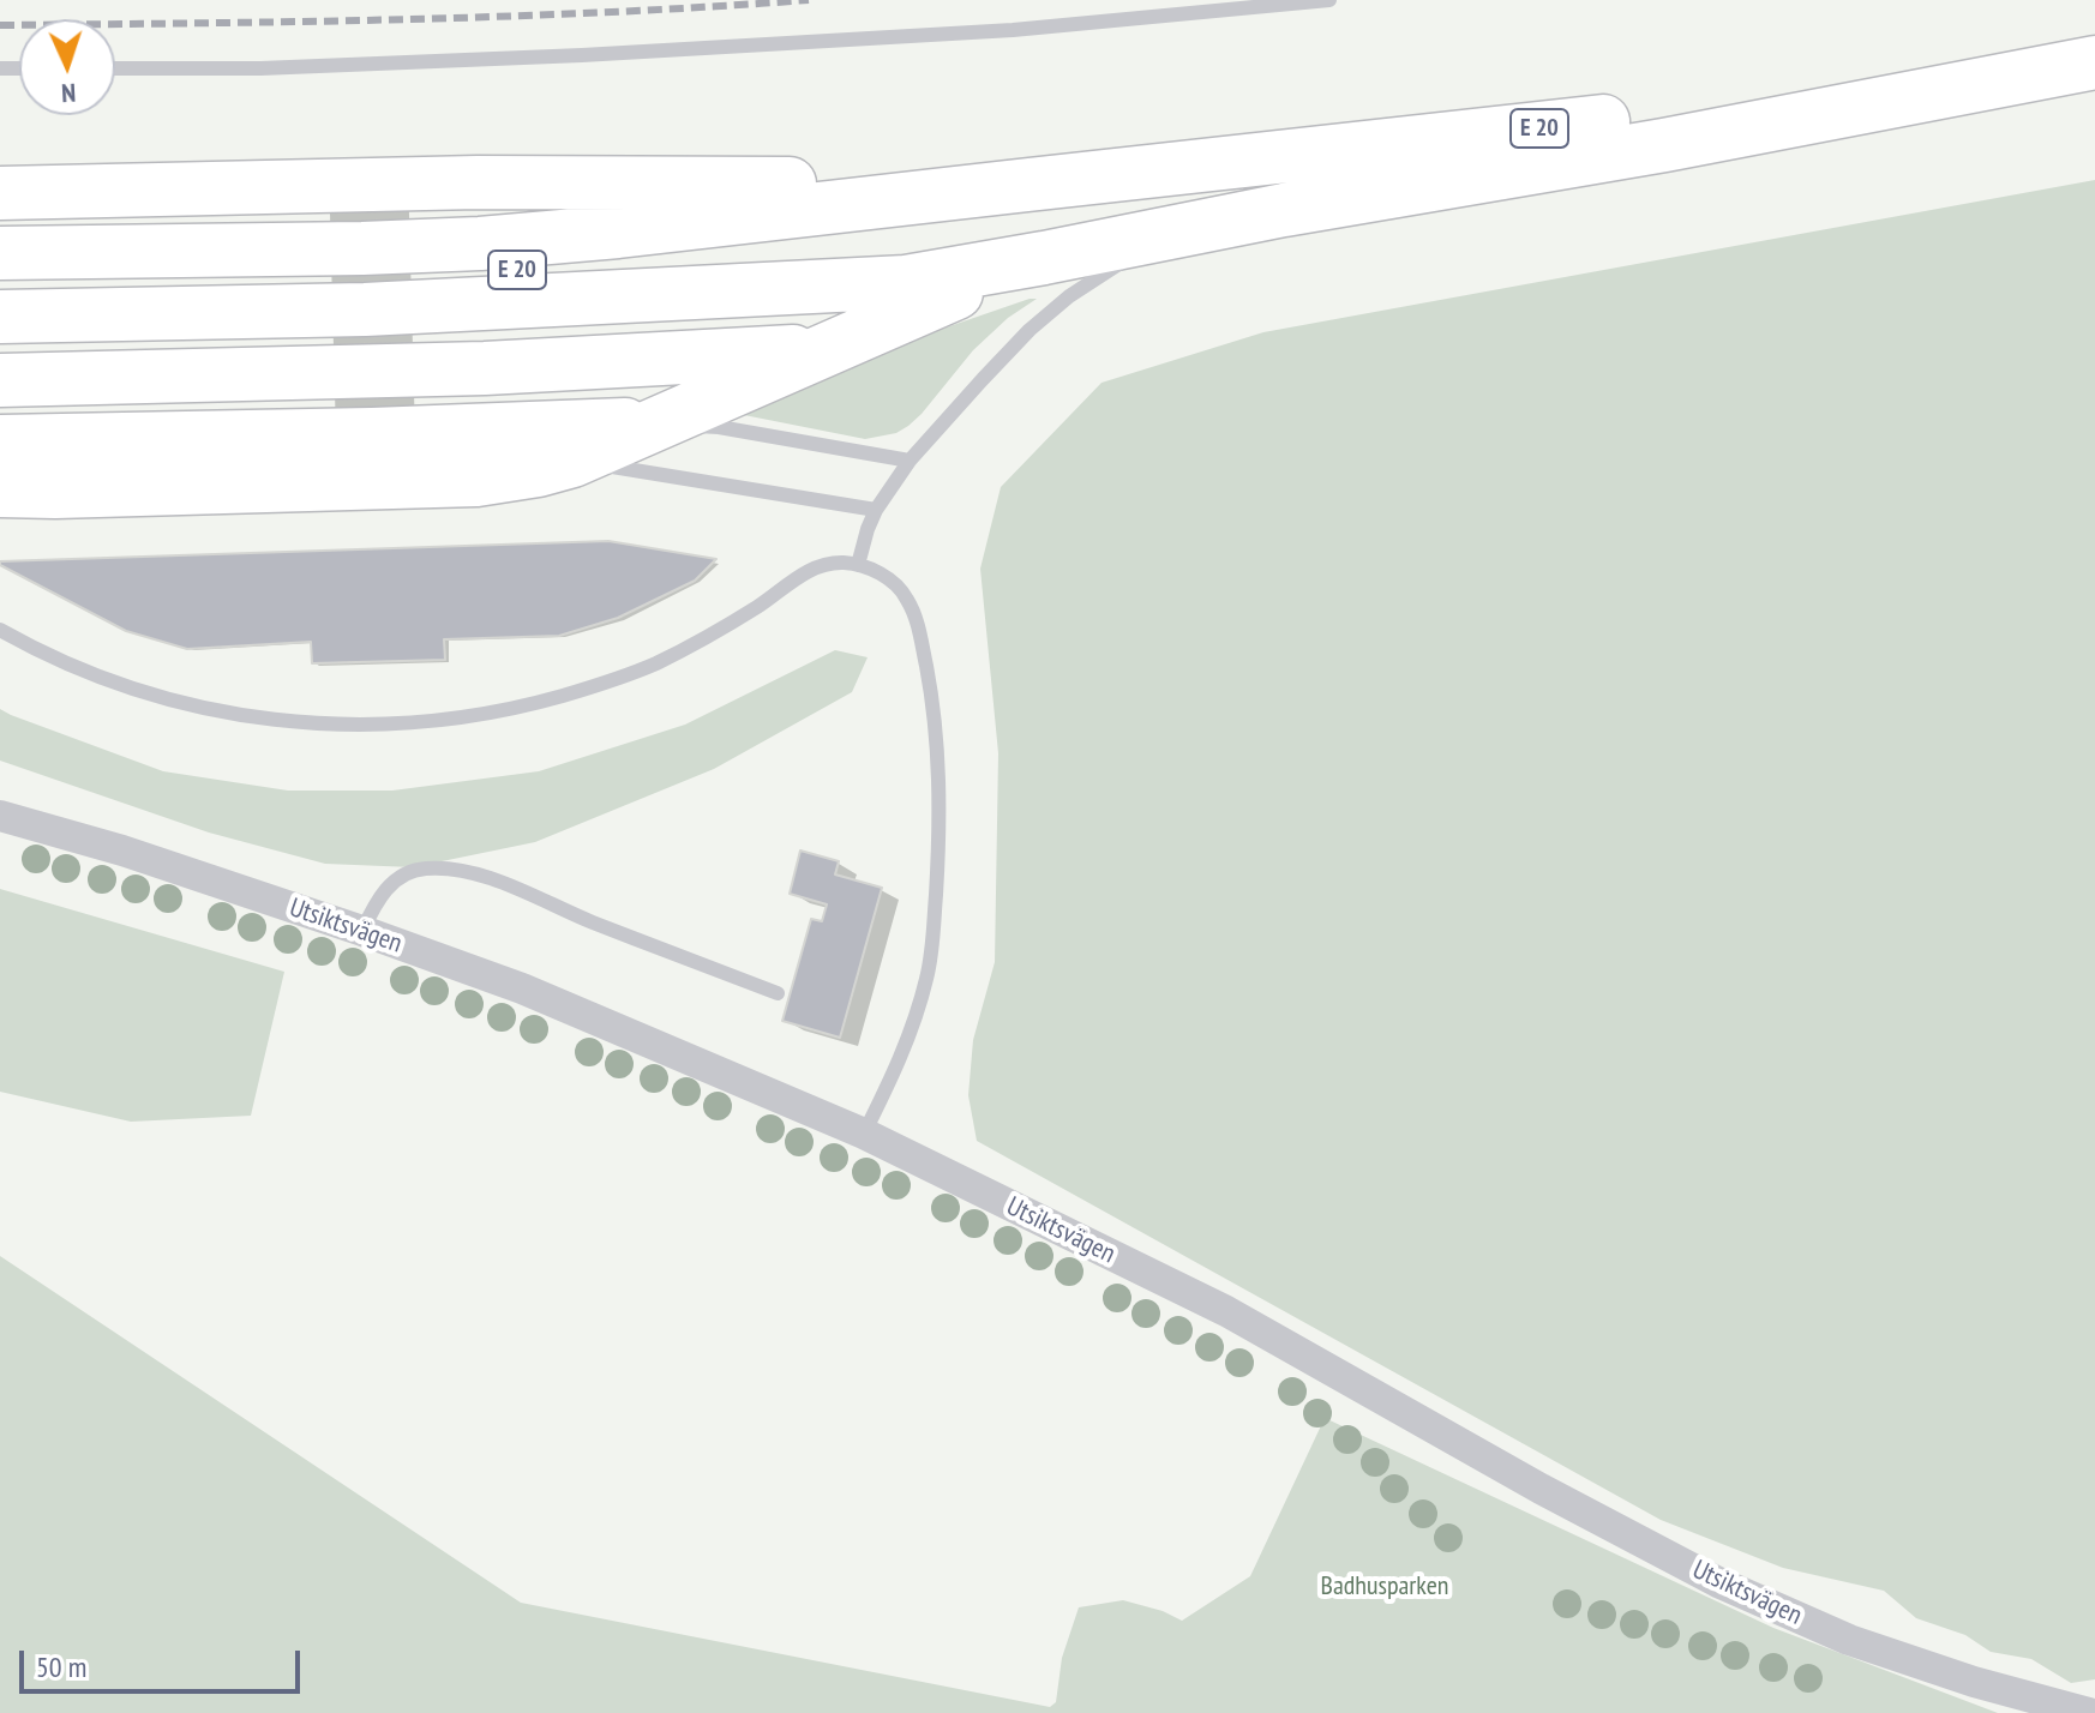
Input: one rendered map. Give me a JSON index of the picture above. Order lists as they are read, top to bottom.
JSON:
{
  "streets": {
    "highway": ["E 20"],
    "street": ["Utsiktsvägen"]
  },
  "parks": ["Badhusparken"],
  "scale_bar": "50 m",
  "north": "bottom"
}
